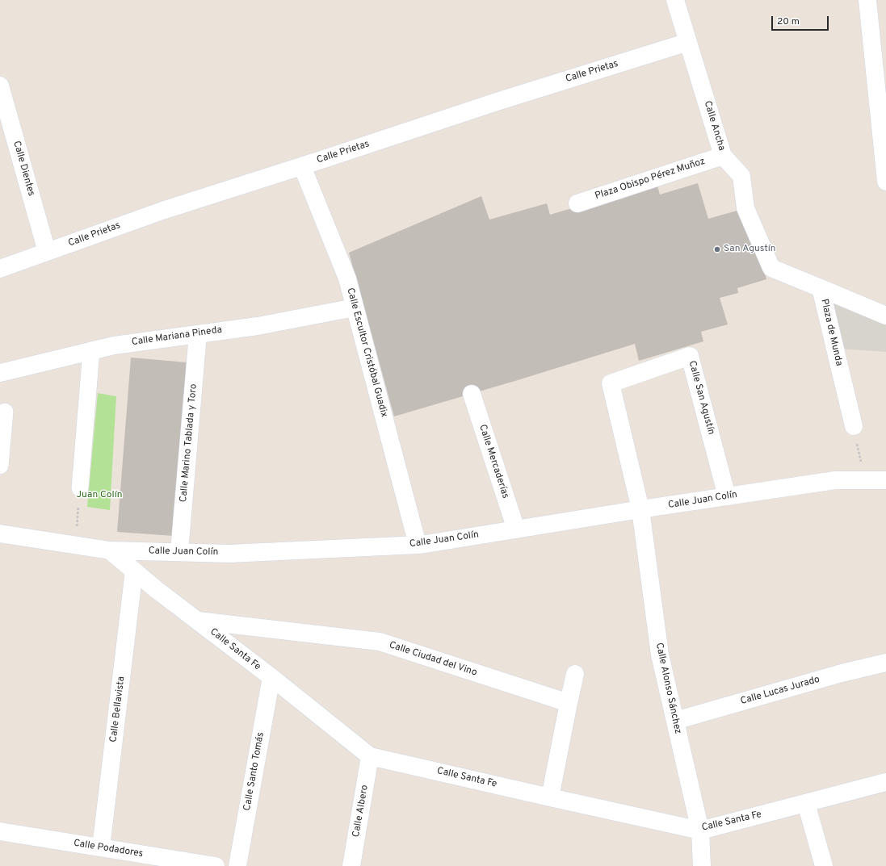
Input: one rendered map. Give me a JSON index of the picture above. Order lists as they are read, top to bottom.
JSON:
{
  "streets": {
    "street": [
      "Calle Prietas",
      "Calle Ancha",
      "Calle Dientes",
      "Plaza Obispo Pérez Muñoz",
      "Plaza de Munda",
      "Calle Mariana Pineda",
      "Calle Escultor Cristóbal Guadix",
      "Calle San Agustín",
      "Calle Marino Tablada y Toro",
      "Calle Mercaderías",
      "Calle Juan Colín",
      "Calle Santa Fe",
      "Calle Ciudad del Vino",
      "Calle Alonso Sánchez",
      "Calle Lucas Jurado",
      "Calle Bellavista",
      "Calle Santo Tomás",
      "Calle Albero",
      "Calle Podadores"
    ]
  },
  "crossings": [
    ["Calle Prietas", "Calle Ancha"],
    ["Calle Prietas", "Calle Dientes"],
    ["Calle Prietas", "Calle Escultor Cristóbal Guadix"],
    ["Calle Ancha", "Plaza Obispo Pérez Muñoz"],
    ["Calle Ancha", "Plaza de Munda"],
    ["Calle Mariana Pineda", "Calle Escultor Cristóbal Guadix"],
    ["Calle Mariana Pineda", "Calle Marino Tablada y Toro"],
    ["Calle Escultor Cristóbal Guadix", "Calle Juan Colín"],
    ["Calle San Agustín", "Calle Juan Colín"],
    ["Calle San Agustín", "Calle Alonso Sánchez"],
    ["Calle Marino Tablada y Toro", "Calle Juan Colín"],
    ["Calle Mercaderías", "Calle Juan Colín"],
    ["Calle Juan Colín", "Calle Santa Fe"],
    ["Calle Juan Colín", "Calle Alonso Sánchez"],
    ["Calle Santa Fe", "Calle Ciudad del Vino"],
    ["Calle Santa Fe", "Calle Alonso Sánchez"],
    ["Calle Santa Fe", "Calle Bellavista"],
    ["Calle Santa Fe", "Calle Santo Tomás"],
    ["Calle Santa Fe", "Calle Albero"],
    ["Calle Alonso Sánchez", "Calle Lucas Jurado"],
    ["Calle Bellavista", "Calle Podadores"]
  ],
  "parks": ["Juan Colín"],
  "places": ["San Agustín"],
  "scale_bar": "20 m"
}
